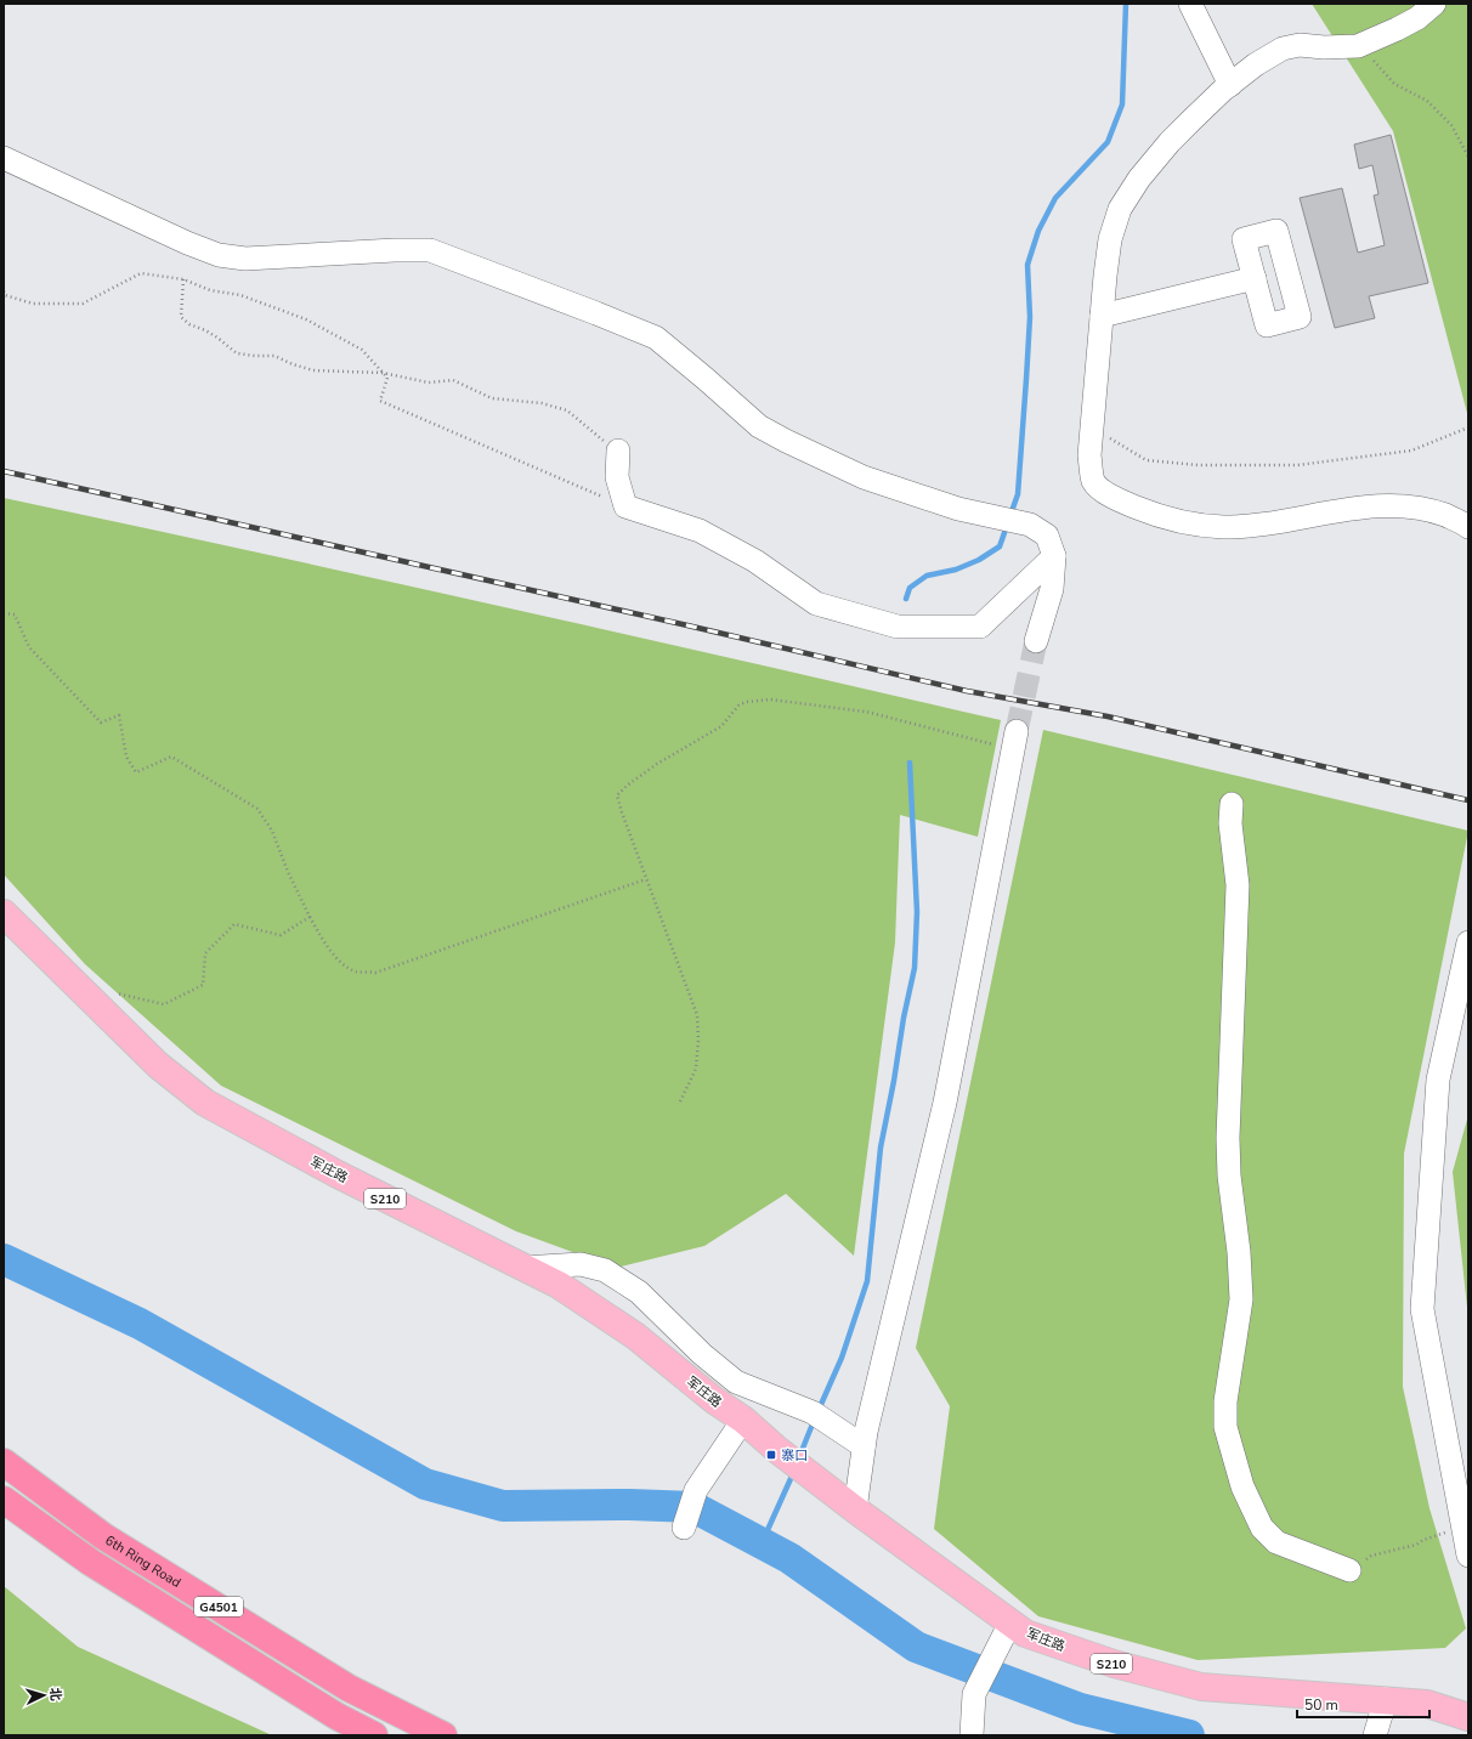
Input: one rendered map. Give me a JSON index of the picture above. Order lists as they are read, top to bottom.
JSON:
{
  "streets": {
    "highway": ["6th Ring Road", "G4501"],
    "main road": ["军庄路", "S210"]
  },
  "places": {
    "transit": ["寨口"]
  },
  "scale_bar": "50 m",
  "north": "right"
}
